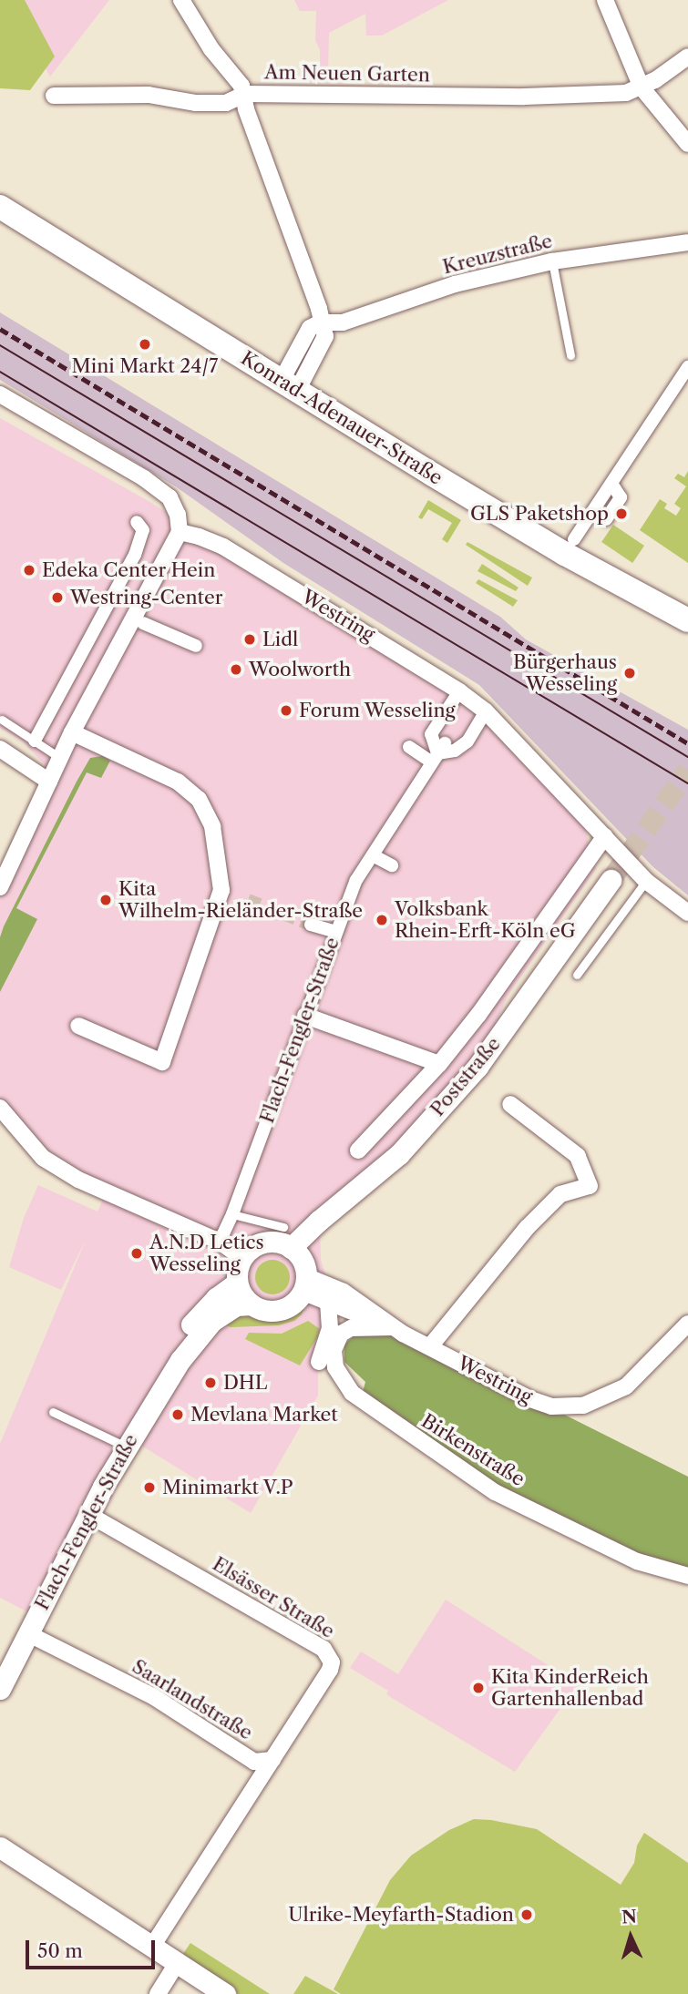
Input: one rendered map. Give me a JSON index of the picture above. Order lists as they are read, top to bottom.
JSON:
{
  "streets": {
    "main road": ["Konrad-Adenauer-Straße"],
    "street": [
      "Am Neuen Garten",
      "Kreuzstraße",
      "Westring",
      "Flach-Fengler-Straße",
      "Poststraße",
      "Birkenstraße",
      "Elsässer Straße",
      "Saarlandstraße"
    ]
  },
  "crossings": [
    ["Westring", "Flach-Fengler-Straße"],
    ["Westring", "Poststraße"],
    ["Westring", "Birkenstraße"],
    ["Flach-Fengler-Straße", "Poststraße"],
    ["Flach-Fengler-Straße", "Elsässer Straße"],
    ["Flach-Fengler-Straße", "Saarlandstraße"],
    ["Elsässer Straße", "Saarlandstraße"]
  ],
  "places": [
    "Mini Markt 24/7",
    "GLS Paketshop",
    "Edeka Center Hein",
    "Westring-Center",
    "Lidl",
    "Woolworth",
    "Bürgerhaus Wesseling",
    "Forum Wesseling",
    "Kita Wilhelm-Rieländer-Straße",
    "Volksbank Rhein-Erft-Köln eG",
    "A.N.D Letics Wesseling",
    "DHL",
    "Mevlana Market",
    "Minimarkt V.P",
    "Kita KinderReich Gartenhallenbad",
    "Ulrike-Meyfarth-Stadion"
  ],
  "scale_bar": "50 m",
  "north": "top"
}
